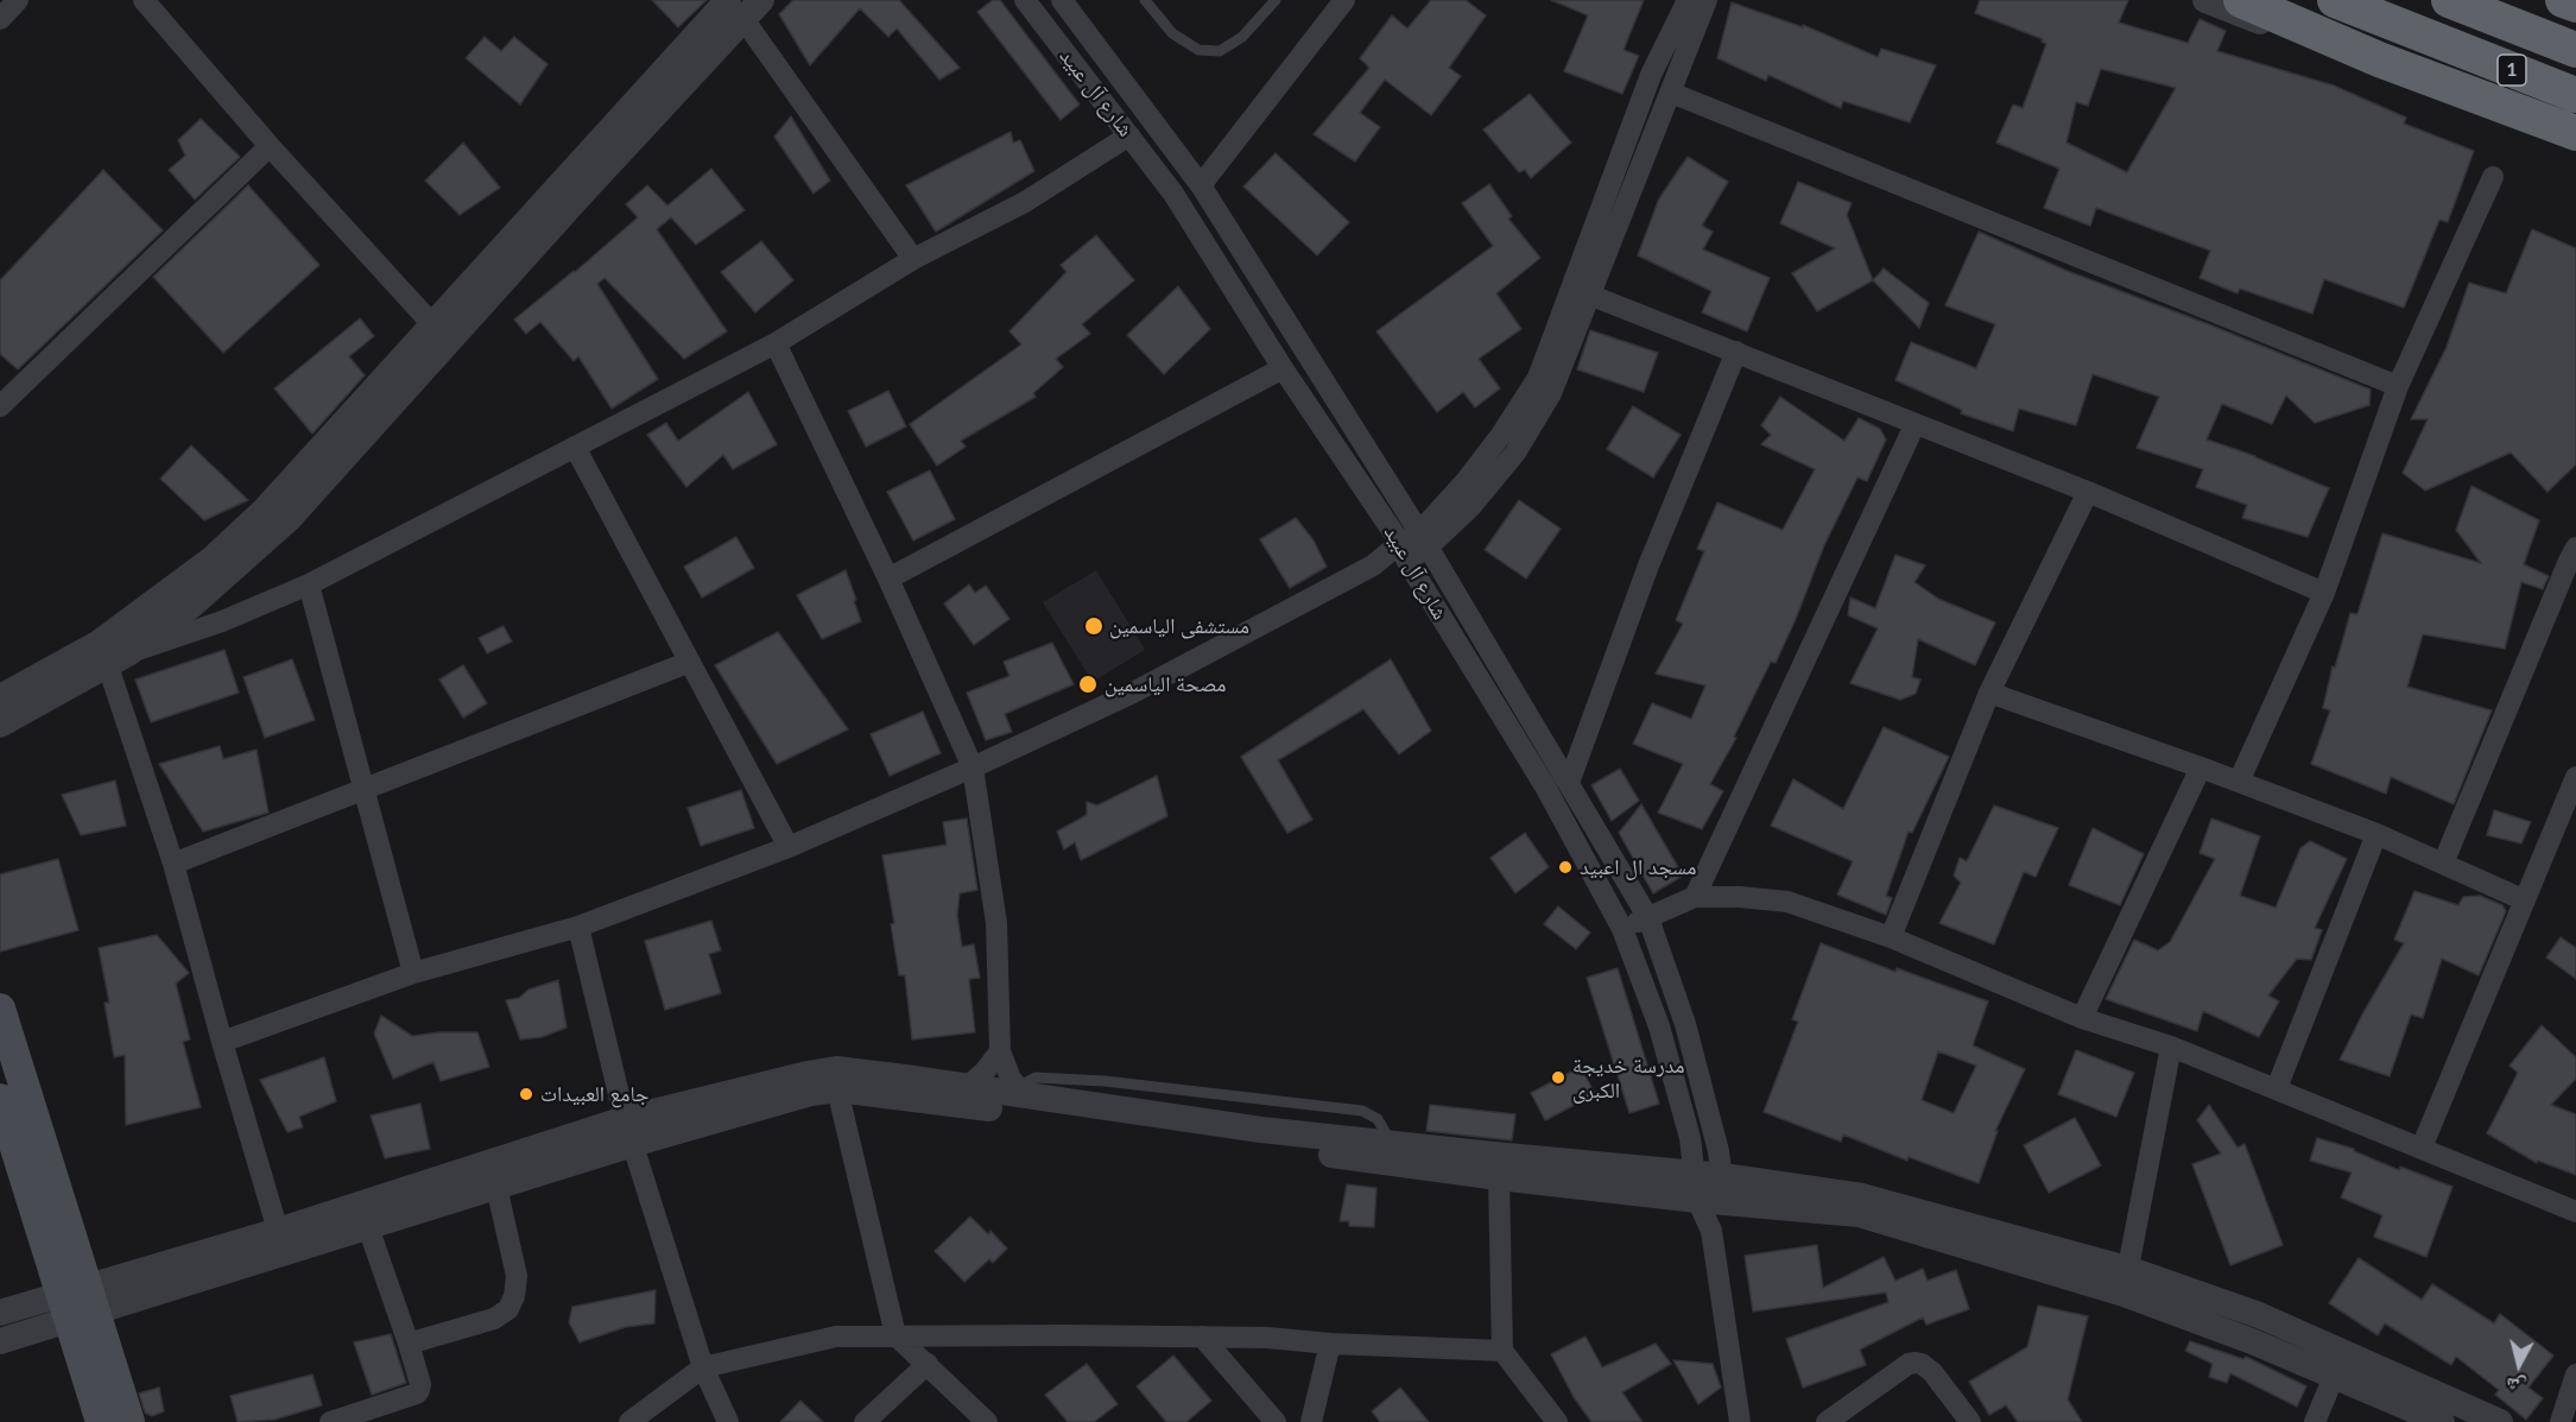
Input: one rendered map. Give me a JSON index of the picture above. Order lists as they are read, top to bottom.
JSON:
{
  "streets": {
    "highway": ["1"],
    "street": ["شارع آل عبيد"]
  },
  "places": [
    "مستشفى الياسمين",
    "مصحة الياسمين",
    "مسجد ال اعبيد",
    "مدرسة خديجة الكبرى",
    "جامع العبيدات"
  ],
  "north": "bottom"
}
